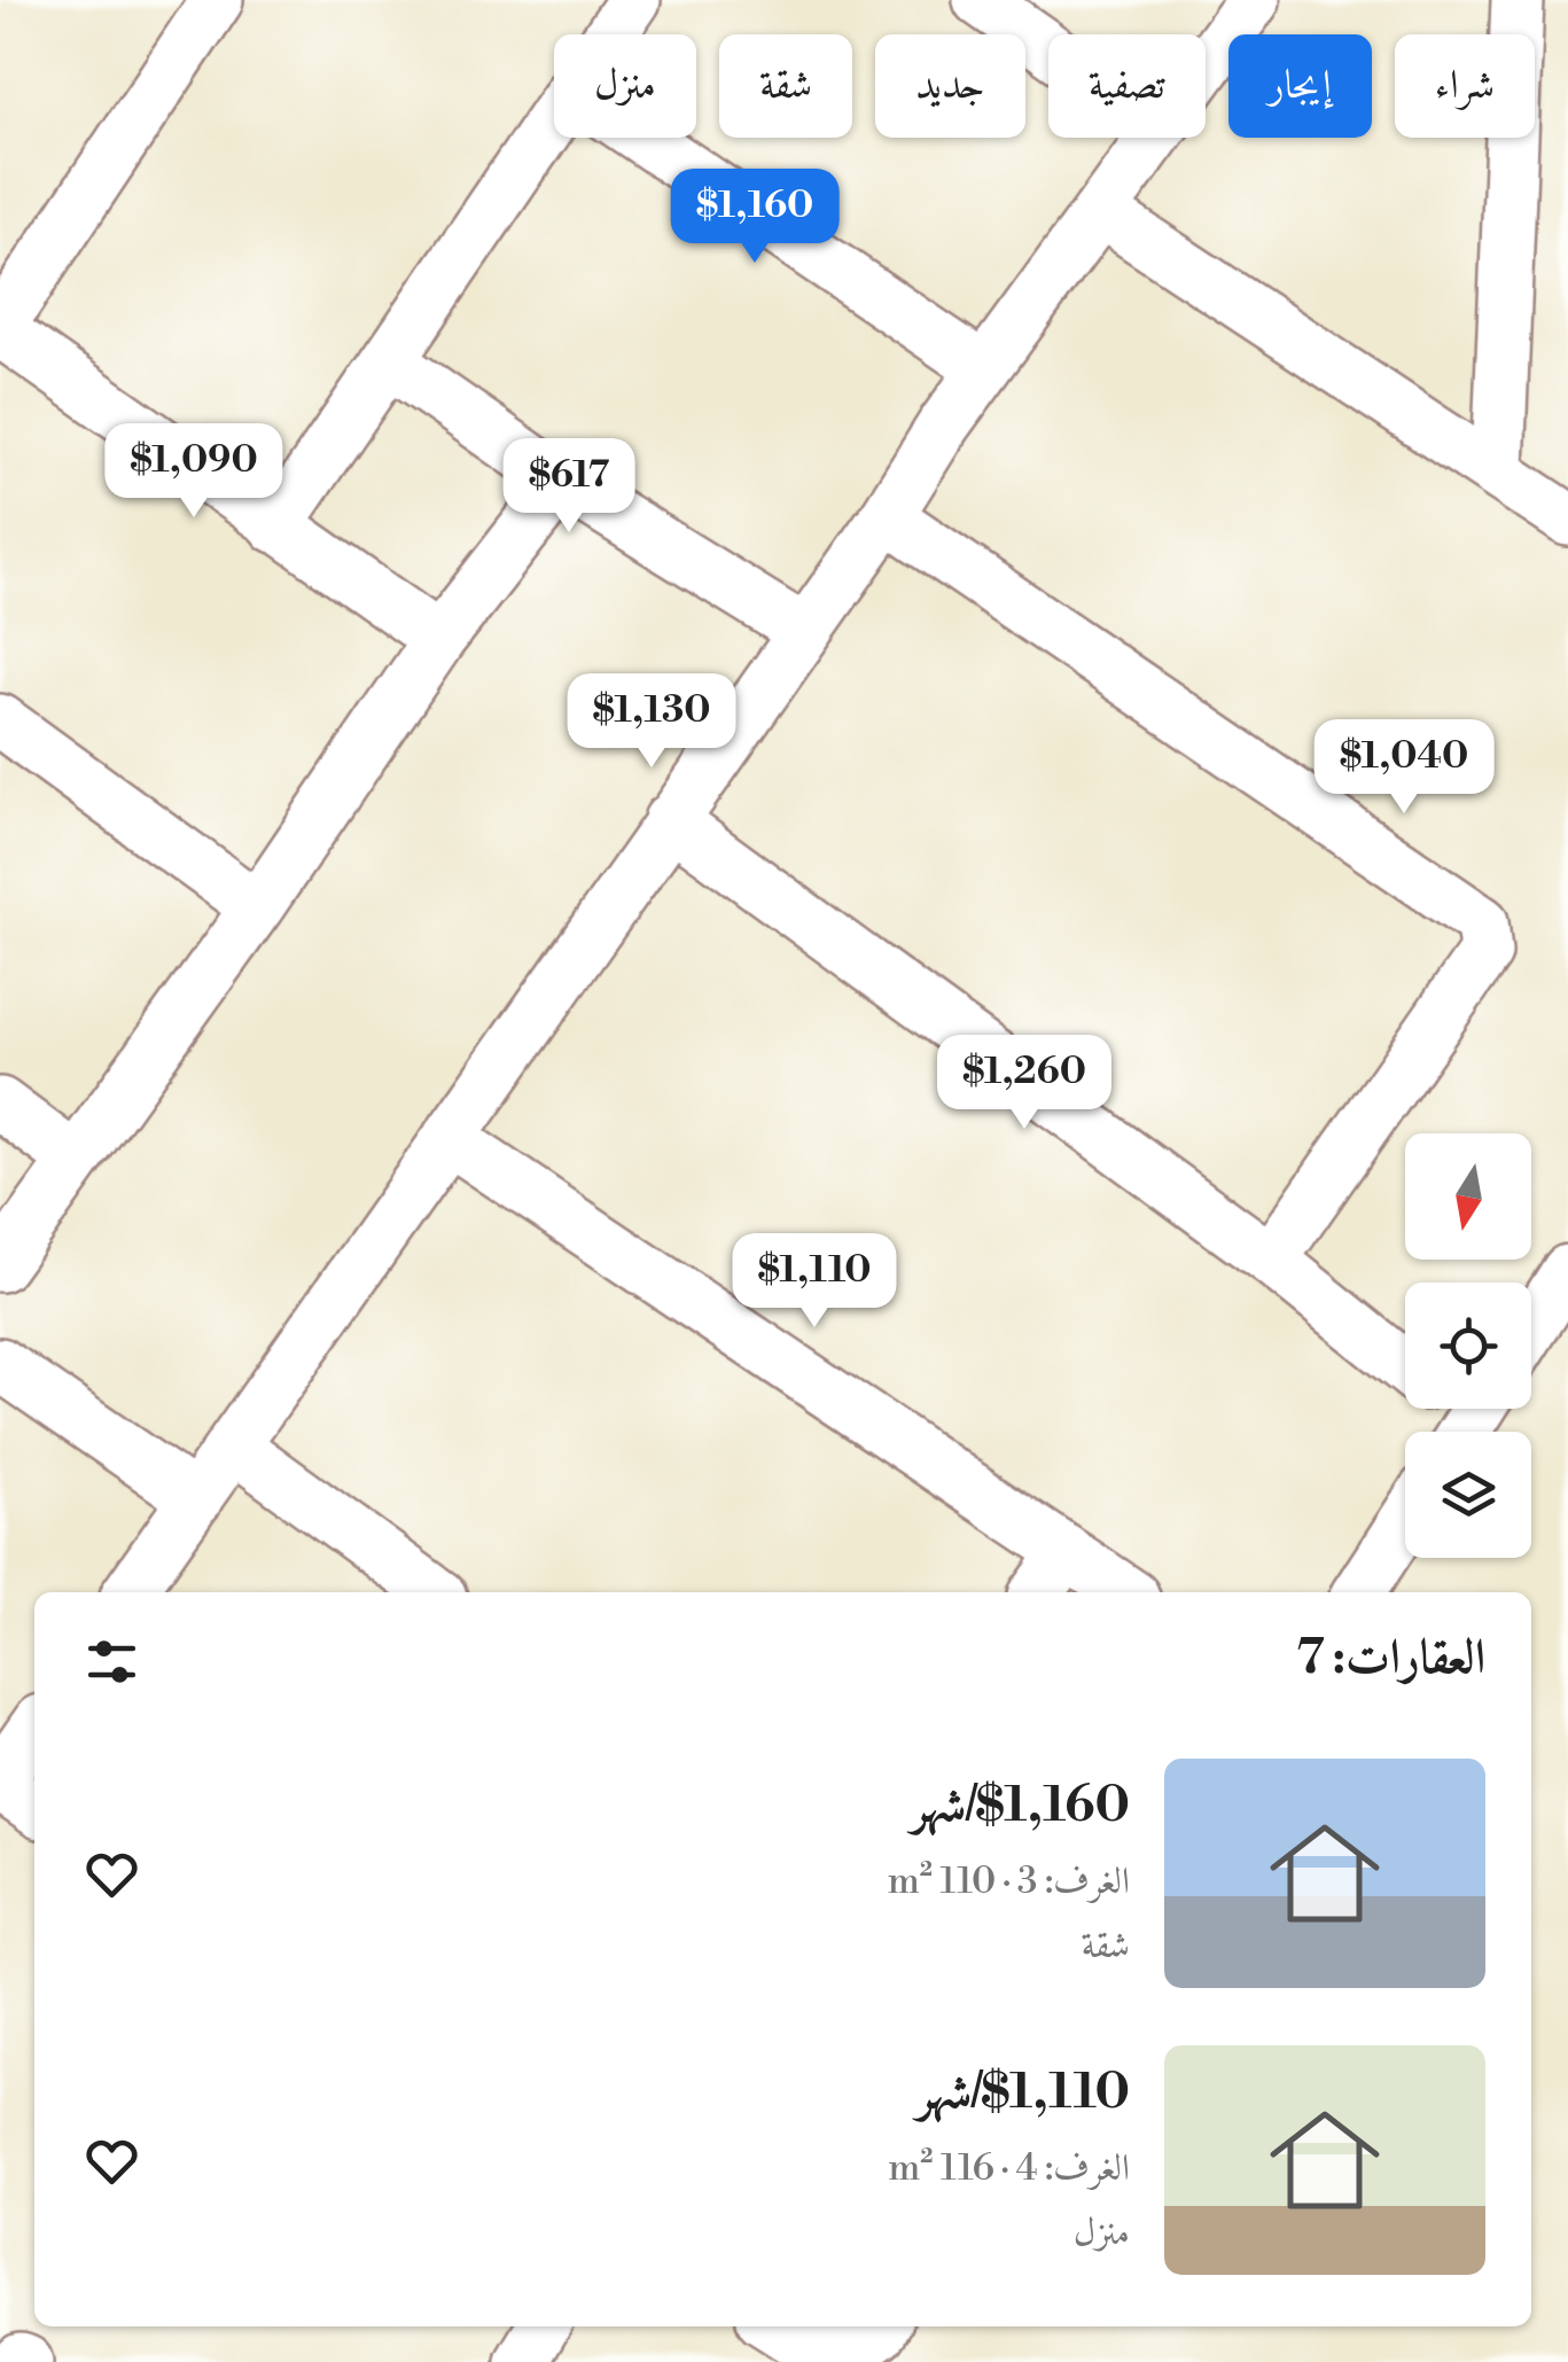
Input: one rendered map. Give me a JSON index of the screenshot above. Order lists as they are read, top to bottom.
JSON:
{
  "north": "bottom",
  "page": {
    "chip": [
      "شراء",
      "إيجار",
      "تصفية",
      "جديد",
      "شقة",
      "منزل"
    ],
    "price": [
      "$1,160",
      "$1,090",
      "$617",
      "$1,130",
      "$1,040",
      "$1,260",
      "$1,110"
    ],
    "heading": "العقارات: 7",
    "list": [
      {
        "name": "$1,160/شهر",
        "note": "الغرف: 3 · 110 m² · شقة"
      },
      {
        "name": "$1,110/شهر",
        "note": "الغرف: 4 · 116 m² · منزل"
      }
    ]
  }
}
